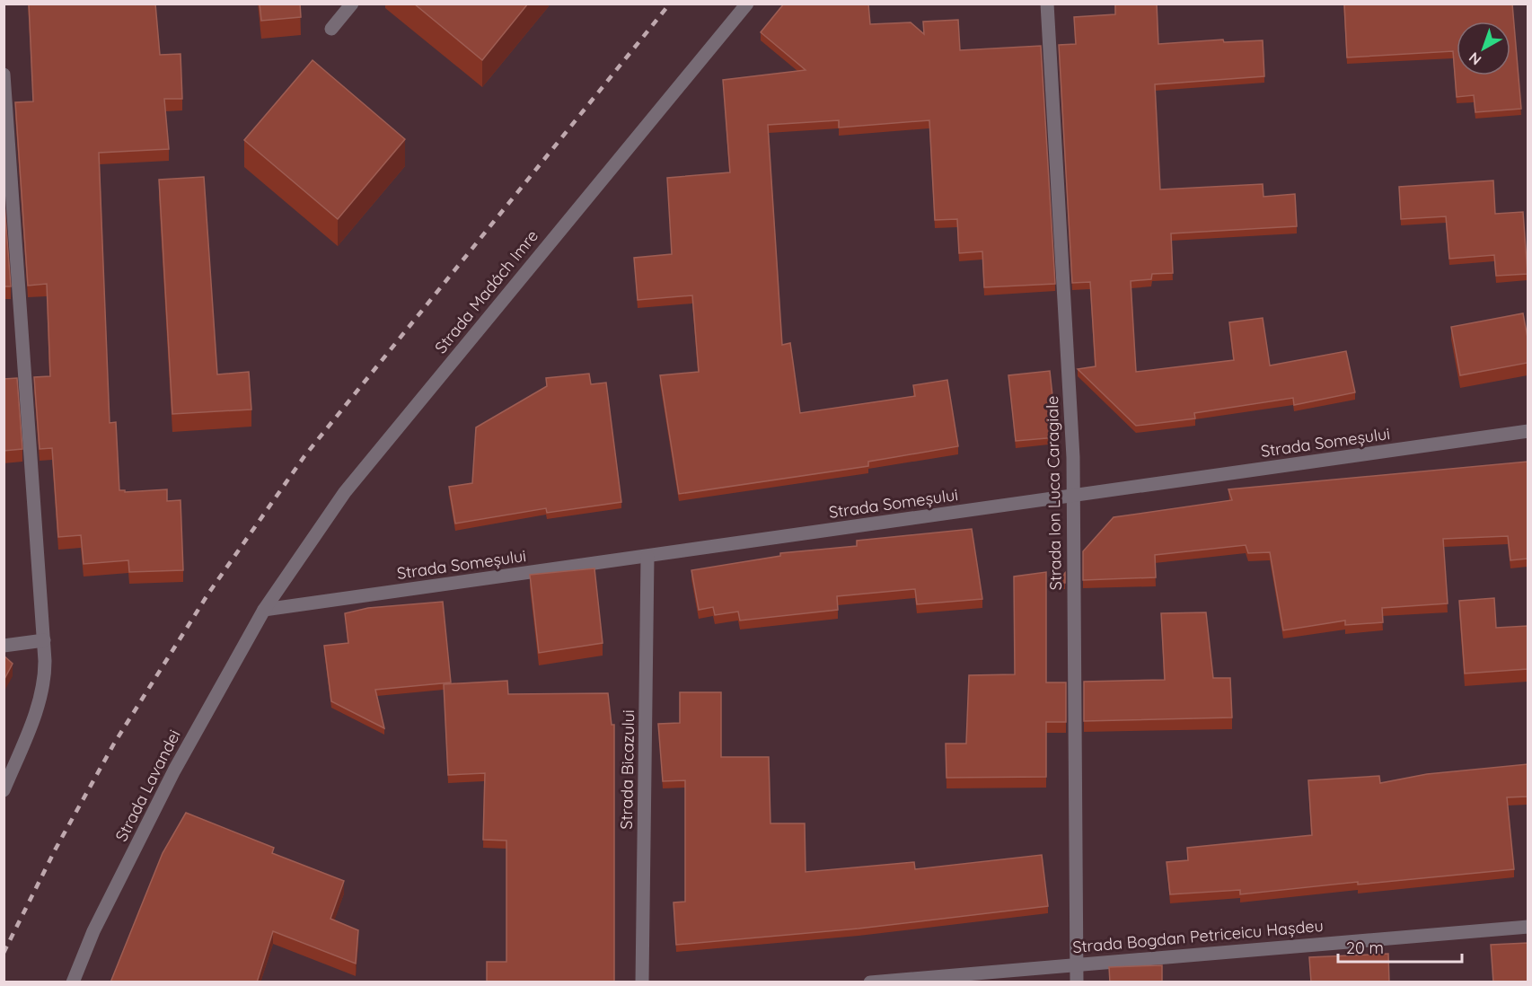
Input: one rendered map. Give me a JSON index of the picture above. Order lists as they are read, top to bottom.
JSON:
{
  "streets": {
    "street": [
      "Strada Madách Imre",
      "Strada Someșului",
      "Strada Ion Luca Caragiale",
      "Strada Bicazului",
      "Strada Lavandei",
      "Strada Bogdan Petriceicu Hașdeu"
    ]
  },
  "crossings": [
    ["Strada Madách Imre", "Strada Someșului"],
    ["Strada Madách Imre", "Strada Lavandei"],
    ["Strada Someșului", "Strada Ion Luca Caragiale"],
    ["Strada Someșului", "Strada Bicazului"],
    ["Strada Someșului", "Strada Lavandei"],
    ["Strada Ion Luca Caragiale", "Strada Bogdan Petriceicu Hașdeu"]
  ],
  "scale_bar": "20 m",
  "north": "bottom left"
}
